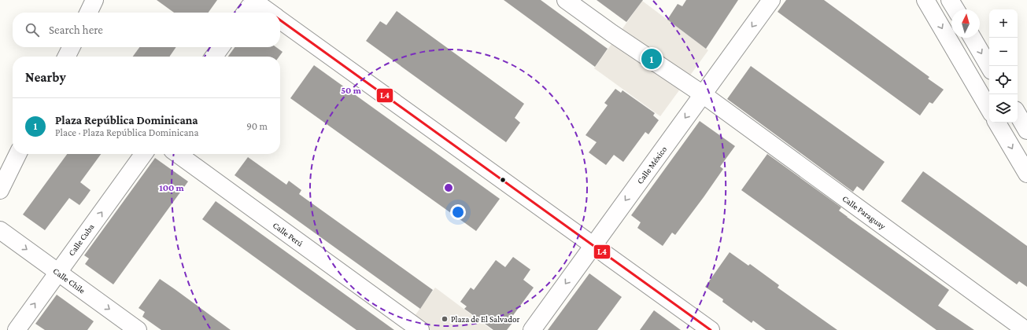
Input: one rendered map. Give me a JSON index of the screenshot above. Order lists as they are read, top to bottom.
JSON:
{
  "streets": {
    "street": [
      "Calle México",
      "Calle Paraguay",
      "Calle Perú",
      "Calle Cuba",
      "Calle Chile"
    ]
  },
  "crossings": [
    ["Calle México", "Calle Paraguay"],
    ["Calle Cuba", "Calle Chile"]
  ],
  "one_way": ["Calle México", "Calle Cuba", "Calle Chile"],
  "places": ["Plaza de El Salvador"],
  "lines": ["transit line L4"],
  "north": "top",
  "page": {
    "map_buttons": ["+", "−"],
    "search": "Search here",
    "pins": "1",
    "heading": "Nearby",
    "list": [
      {
        "mark": "1",
        "name": "Plaza República Dominicana",
        "note": "Place · Plaza República Dominicana",
        "value": "90 m"
      }
    ]
  },
  "rings": ["50 m", "100 m"]
}
